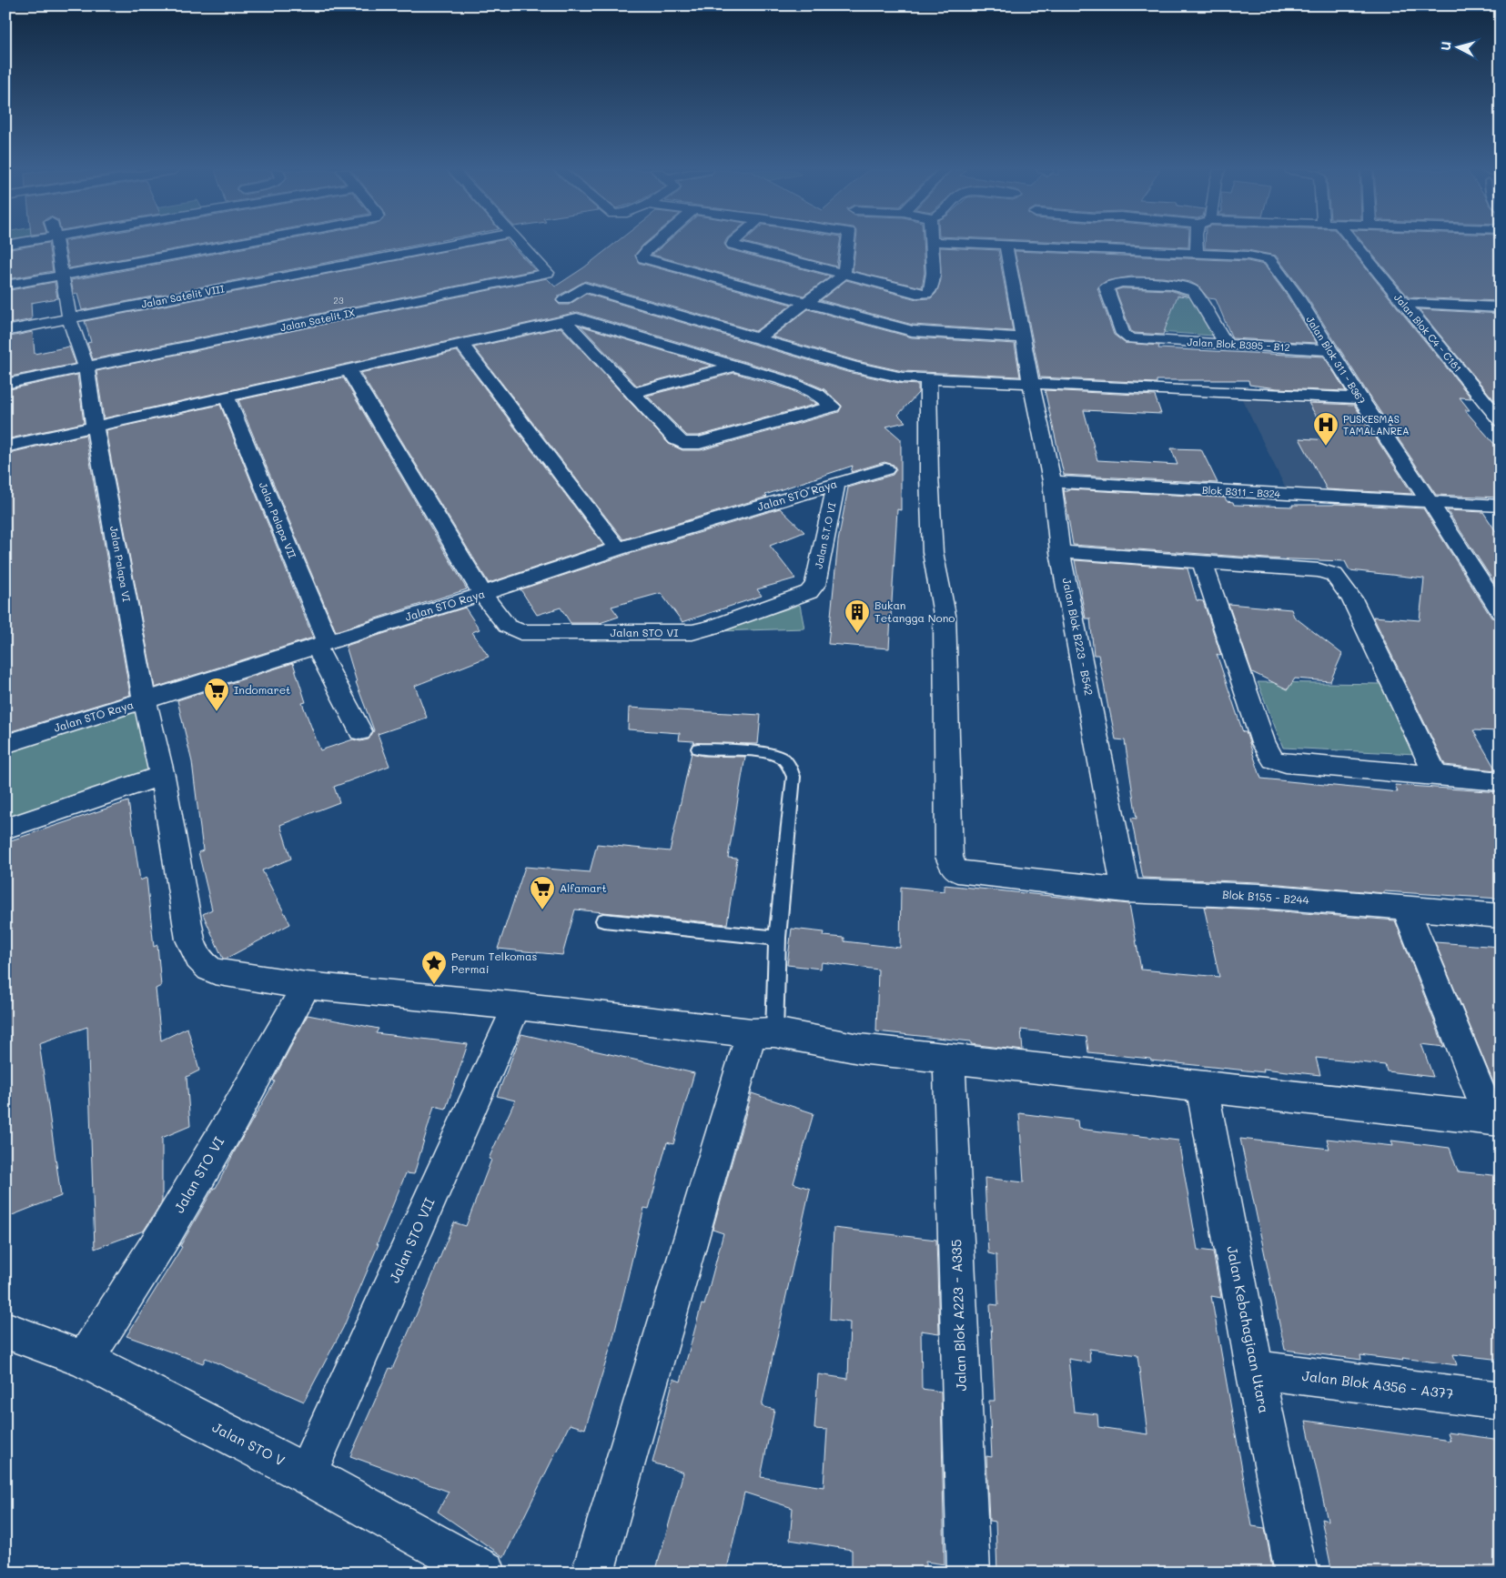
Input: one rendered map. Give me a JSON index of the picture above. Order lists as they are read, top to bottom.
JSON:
{
  "streets": {
    "street": [
      "Jalan Satelit VIII",
      "Jalan Satelit IX",
      "Jalan Blok C4 - C181",
      "Jalan Blok B395 - B12",
      "Jalan Blok 311 - B367",
      "Blok B311 - B324",
      "Jalan STO Raya",
      "Jalan Palapa VII",
      "Jalan S.T.O VI",
      "Jalan Palapa VI",
      "Jalan STO VI",
      "Jalan Blok B223 - B542",
      "Blok B155 - B244",
      "Jalan STO VII",
      "Jalan Blok A223 - A335",
      "Jalan Kebahagiaan Utara",
      "Jalan Blok A356 - A377",
      "Jalan STO V"
    ]
  },
  "crossings": [
    ["Jalan Satelit VIII", "Jalan Palapa VI"],
    ["Jalan Satelit IX", "Jalan Palapa VI"],
    ["Jalan Blok B395 - B12", "Jalan Blok 311 - B367"],
    ["Jalan Blok 311 - B367", "Blok B311 - B324"],
    ["Jalan Blok 311 - B367", "Jalan Blok B223 - B542"],
    ["Blok B311 - B324", "Jalan Blok B223 - B542"],
    ["Jalan STO Raya", "Jalan Palapa VII"],
    ["Jalan STO Raya", "Jalan S.T.O VI"],
    ["Jalan STO Raya", "Jalan Palapa VI"],
    ["Jalan STO Raya", "Jalan STO VI"],
    ["Jalan S.T.O VI", "Jalan STO VI"],
    ["Jalan Palapa VI", "Jalan STO VI"],
    ["Jalan Palapa VI", "Jalan STO VII"],
    ["Jalan Palapa VI", "Jalan Blok A223 - A335"],
    ["Jalan Palapa VI", "Jalan Kebahagiaan Utara"],
    ["Jalan STO VI", "Jalan STO V"],
    ["Jalan Blok B223 - B542", "Blok B155 - B244"],
    ["Jalan STO VII", "Jalan STO V"],
    ["Jalan Kebahagiaan Utara", "Jalan Blok A356 - A377"]
  ],
  "places": {
    "hospital": ["PUSKESMAS TAMALANREA"],
    "building": ["Bukan Tetangga Nono"],
    "supermarket": ["Indomaret", "Alfamart"],
    "place": ["Perum Telkomas Permai"]
  },
  "house_numbers": ["23"],
  "north": "left"
}
